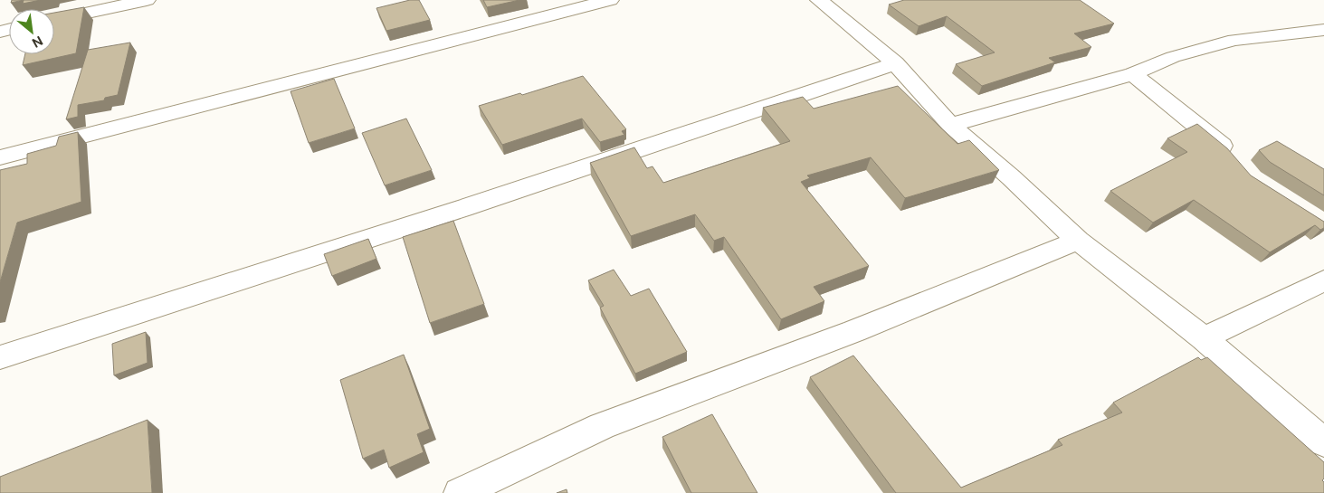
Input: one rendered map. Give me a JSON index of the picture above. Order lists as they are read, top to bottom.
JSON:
{
  "north": "bottom right"
}
